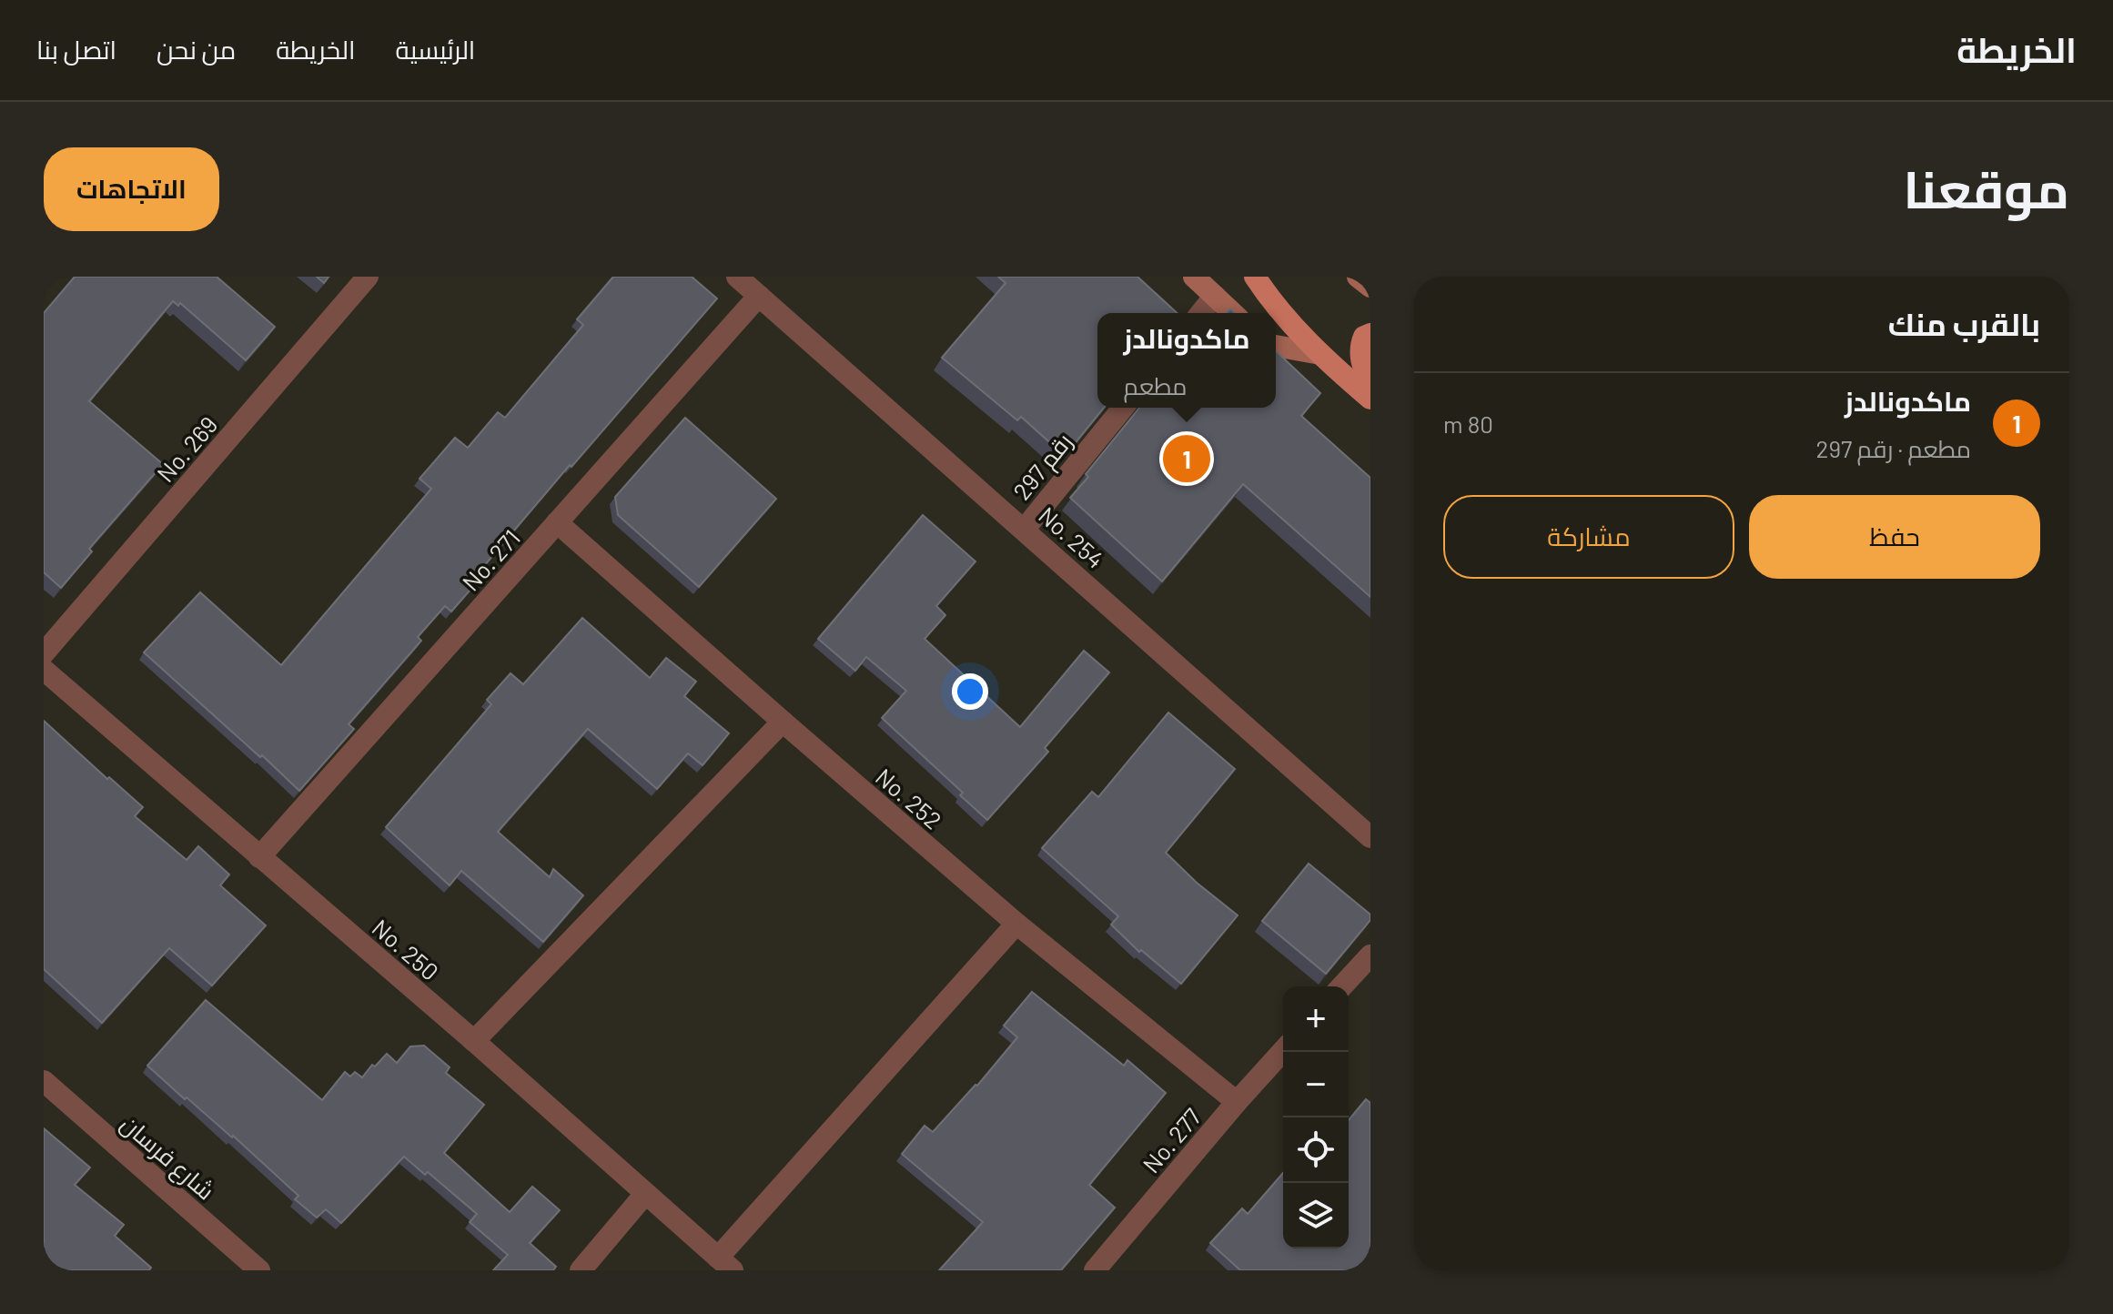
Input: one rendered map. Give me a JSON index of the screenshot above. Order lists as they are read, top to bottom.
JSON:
{
  "streets": {
    "street": [
      "No. 269",
      "رقم 297",
      "No. 254",
      "No. 271",
      "No. 252",
      "No. 250",
      "No. 277",
      "شارع فرسان"
    ]
  },
  "crossings": [
    ["رقم 297", "No. 254"],
    ["No. 254", "No. 271"],
    ["No. 271", "No. 252"],
    ["No. 271", "No. 250"],
    ["No. 252", "No. 277"]
  ],
  "page": {
    "header": "الخريطة",
    "nav": [
      "الرئيسية",
      "الخريطة",
      "من نحن",
      "اتصل بنا"
    ],
    "title": "موقعنا",
    "buttons": [
      "الاتجاهات",
      ["حفظ", "مشاركة"]
    ],
    "heading": "بالقرب منك",
    "popup": ["ماكدونالدز", "مطعم"],
    "list": [
      {
        "mark": "1",
        "name": "ماكدونالدز",
        "note": "مطعم · رقم 297",
        "value": "80 m"
      }
    ],
    "pins": "1",
    "map_buttons": ["+", "−"]
  }
}
